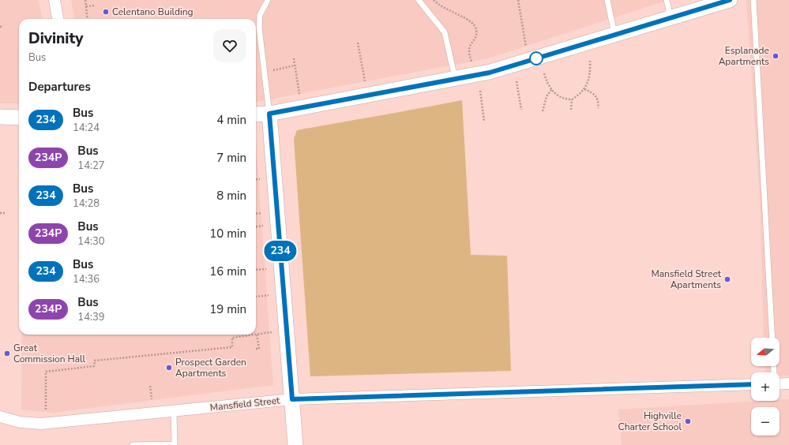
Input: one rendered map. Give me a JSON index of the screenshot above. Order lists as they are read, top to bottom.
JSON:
{
  "streets": {
    "street": ["Mansfield Street"]
  },
  "places": [
    "Celentano Building",
    "Esplanade Apartments",
    "Mansfield Street Apartments",
    "Great Commission Hall",
    "Prospect Garden Apartments",
    "Highville Charter School"
  ],
  "lines": ["bus line 234"],
  "north": "left",
  "page": {
    "on_map": "234",
    "heading": [
      ["Divinity", "Bus"],
      "Departures"
    ],
    "list": [
      {
        "mark": "234",
        "name": "Bus",
        "note": "14:24",
        "value": "4 min"
      },
      {
        "mark": "234P",
        "name": "Bus",
        "note": "14:27",
        "value": "7 min"
      },
      {
        "mark": "234",
        "name": "Bus",
        "note": "14:28",
        "value": "8 min"
      },
      {
        "mark": "234P",
        "name": "Bus",
        "note": "14:30",
        "value": "10 min"
      },
      {
        "mark": "234",
        "name": "Bus",
        "note": "14:36",
        "value": "16 min"
      },
      {
        "mark": "234P",
        "name": "Bus",
        "note": "14:39",
        "value": "19 min"
      }
    ],
    "map_buttons": ["+", "−"]
  }
}
